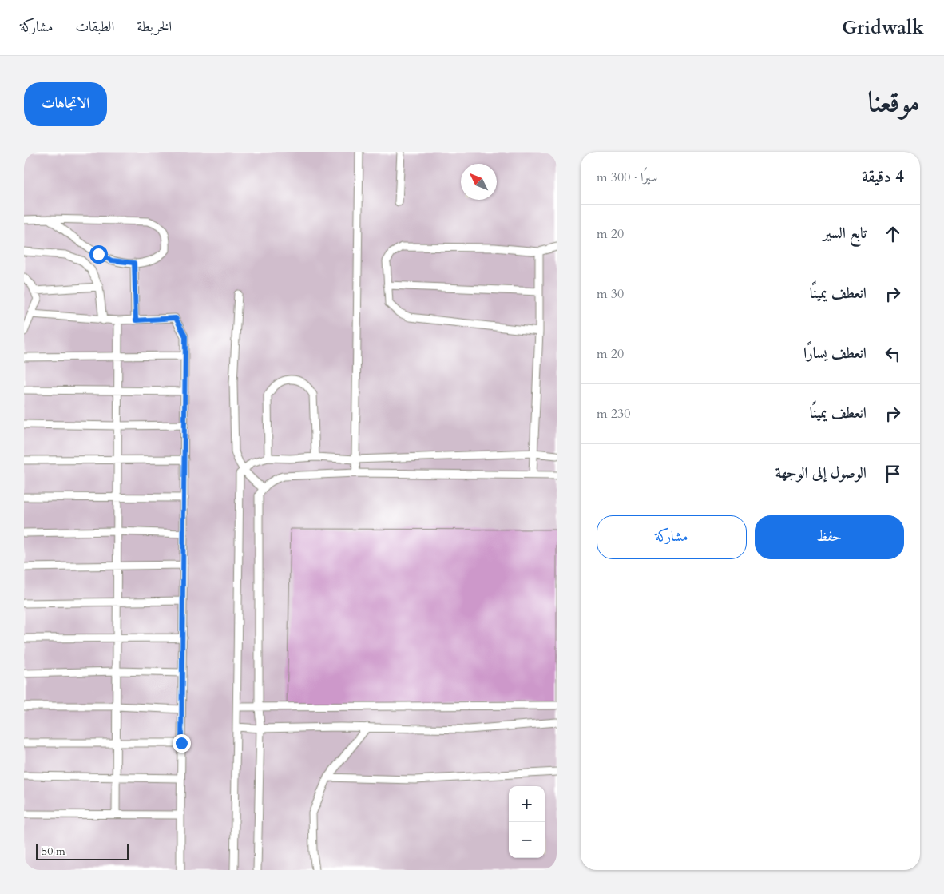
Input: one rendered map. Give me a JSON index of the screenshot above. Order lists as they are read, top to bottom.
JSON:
{
  "scale_bar": "50 m",
  "north": "top left",
  "page": {
    "header": "Gridwalk",
    "nav": ["الخريطة", "الطبقات", "مشاركة"],
    "title": "موقعنا",
    "buttons": [
      "الاتجاهات",
      ["حفظ", "مشاركة"]
    ],
    "heading": ["4 دقيقة", "سيرًا · 300 m"],
    "list": [
      ["تابع السير", "20 m"],
      ["انعطف يمينًا", "30 m"],
      ["انعطف يسارًا", "20 m"],
      ["انعطف يمينًا", "230 m"],
      "الوصول إلى الوجهة"
    ],
    "map_buttons": ["+", "−"],
    "scale": "50 m"
  }
}
